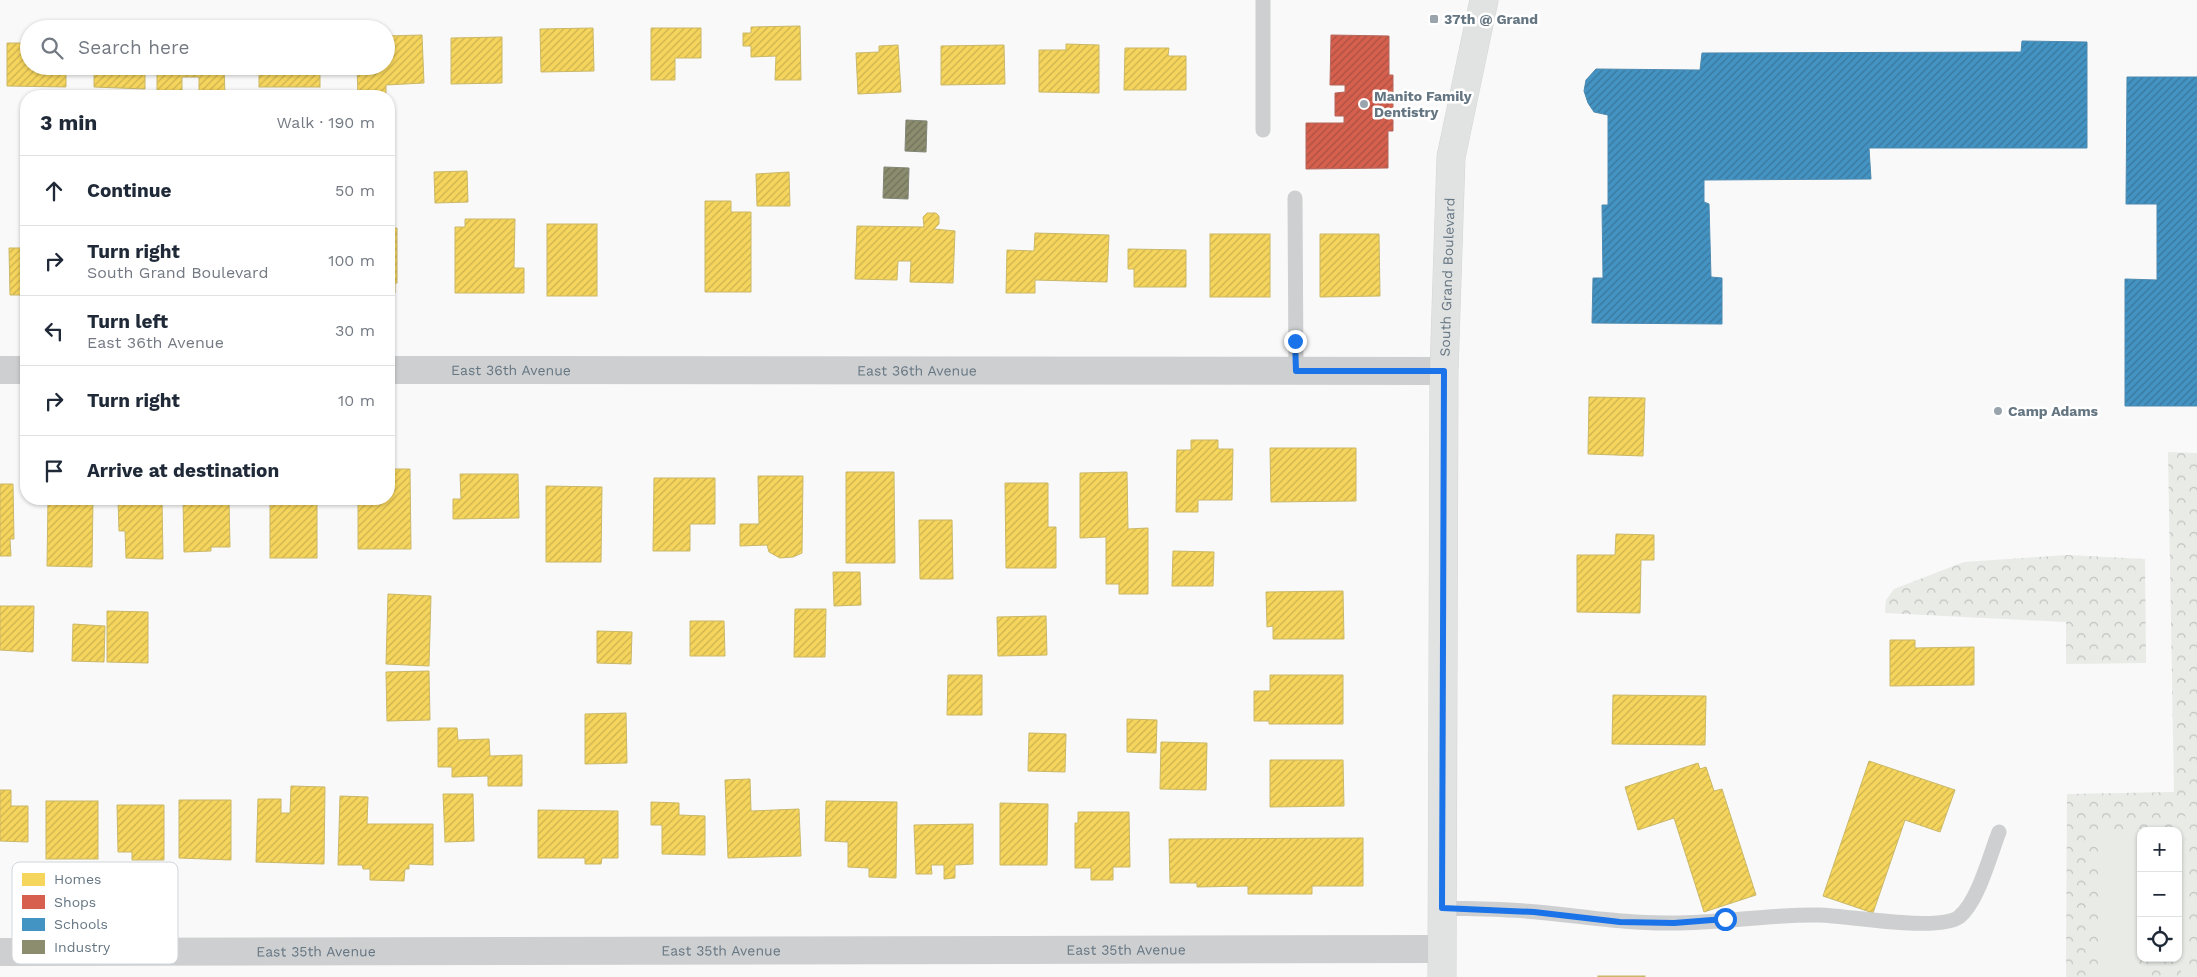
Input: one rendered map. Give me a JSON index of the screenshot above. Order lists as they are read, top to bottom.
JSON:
{
  "streets": {
    "main road": ["South Grand Boulevard"],
    "street": ["East 36th Avenue", "East 35th Avenue"]
  },
  "crossings": [
    ["South Grand Boulevard", "East 36th Avenue"],
    ["South Grand Boulevard", "East 35th Avenue"]
  ],
  "places": {
    "transit": ["37th @ Grand"],
    "other": ["Manito Family Dentistry", "Camp Adams"]
  },
  "legend": [
    "Homes",
    "Shops",
    "Schools",
    "Industry"
  ],
  "page": {
    "search": "Search here",
    "heading": ["3 min", "Walk · 190 m"],
    "list": [
      ["Continue", "50 m"],
      ["Turn right", "South Grand Boulevard", "100 m"],
      ["Turn left", "East 36th Avenue", "30 m"],
      ["Turn right", "10 m"],
      "Arrive at destination"
    ],
    "map_buttons": ["+", "−"]
  }
}
